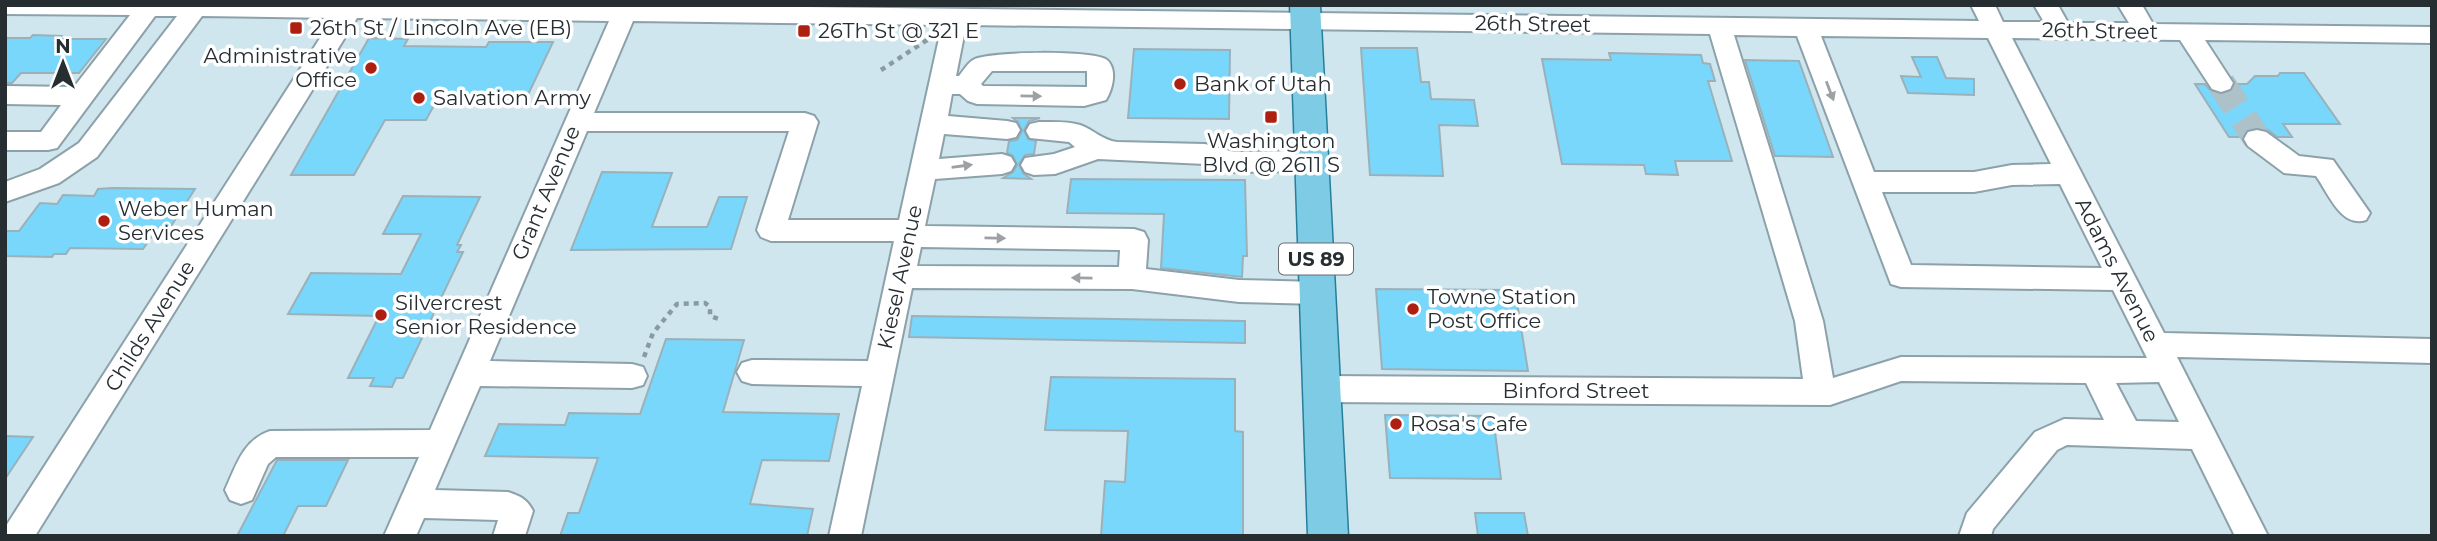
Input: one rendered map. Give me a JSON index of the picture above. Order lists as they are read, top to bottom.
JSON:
{
  "streets": {
    "main road": ["US 89"],
    "street": [
      "26th Street",
      "Grant Avenue",
      "Adams Avenue",
      "Kiesel Avenue",
      "Childs Avenue",
      "Binford Street"
    ]
  },
  "crossings": [
    ["26th Street", "Grant Avenue"],
    ["26th Street", "US 89"],
    ["26th Street", "Adams Avenue"],
    ["26th Street", "Kiesel Avenue"],
    ["26th Street", "Childs Avenue"],
    ["US 89", "Binford Street"],
    ["Adams Avenue", "Binford Street"]
  ],
  "places": {
    "transit": ["26th St / Lincoln Ave (EB)", "26Th St @ 321 E", "Washington Blvd @ 2611 S"],
    "other": [
      "Administrative Office",
      "Bank of Utah",
      "Salvation Army",
      "Weber Human Services",
      "Towne Station Post Office",
      "Silvercrest Senior Residence",
      "Rosa's Cafe"
    ]
  },
  "north": "top"
}
